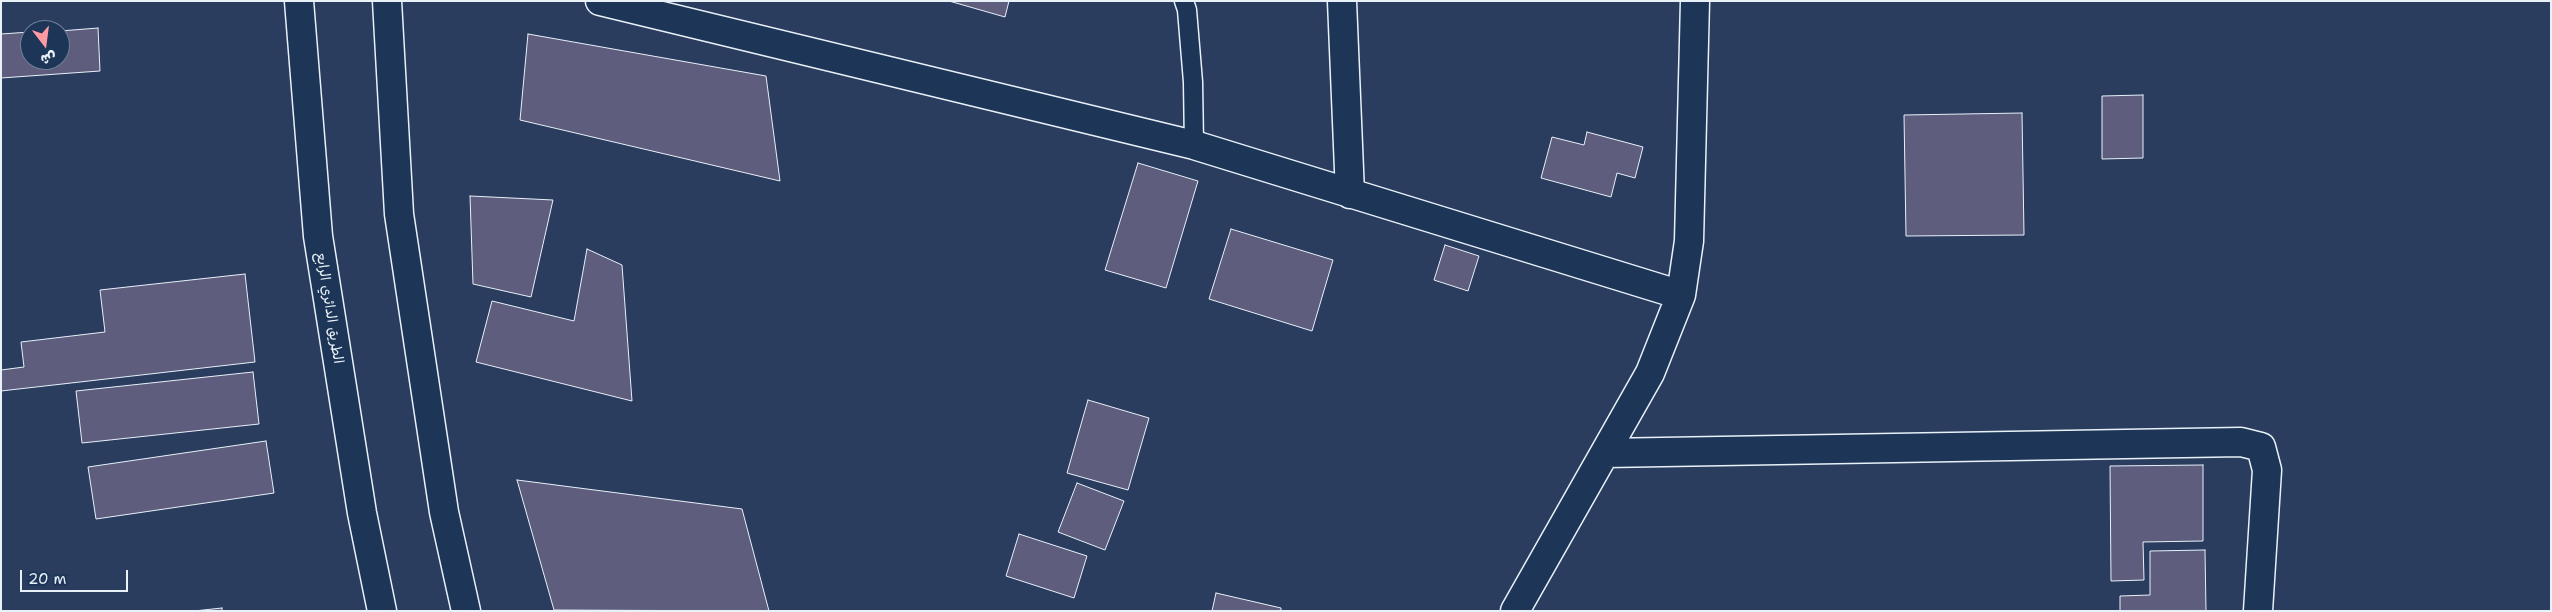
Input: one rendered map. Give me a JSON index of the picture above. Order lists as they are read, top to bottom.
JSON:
{
  "streets": {
    "street": ["الطريق الدائري الرابع"]
  },
  "scale_bar": "20 m",
  "north": "bottom"
}
